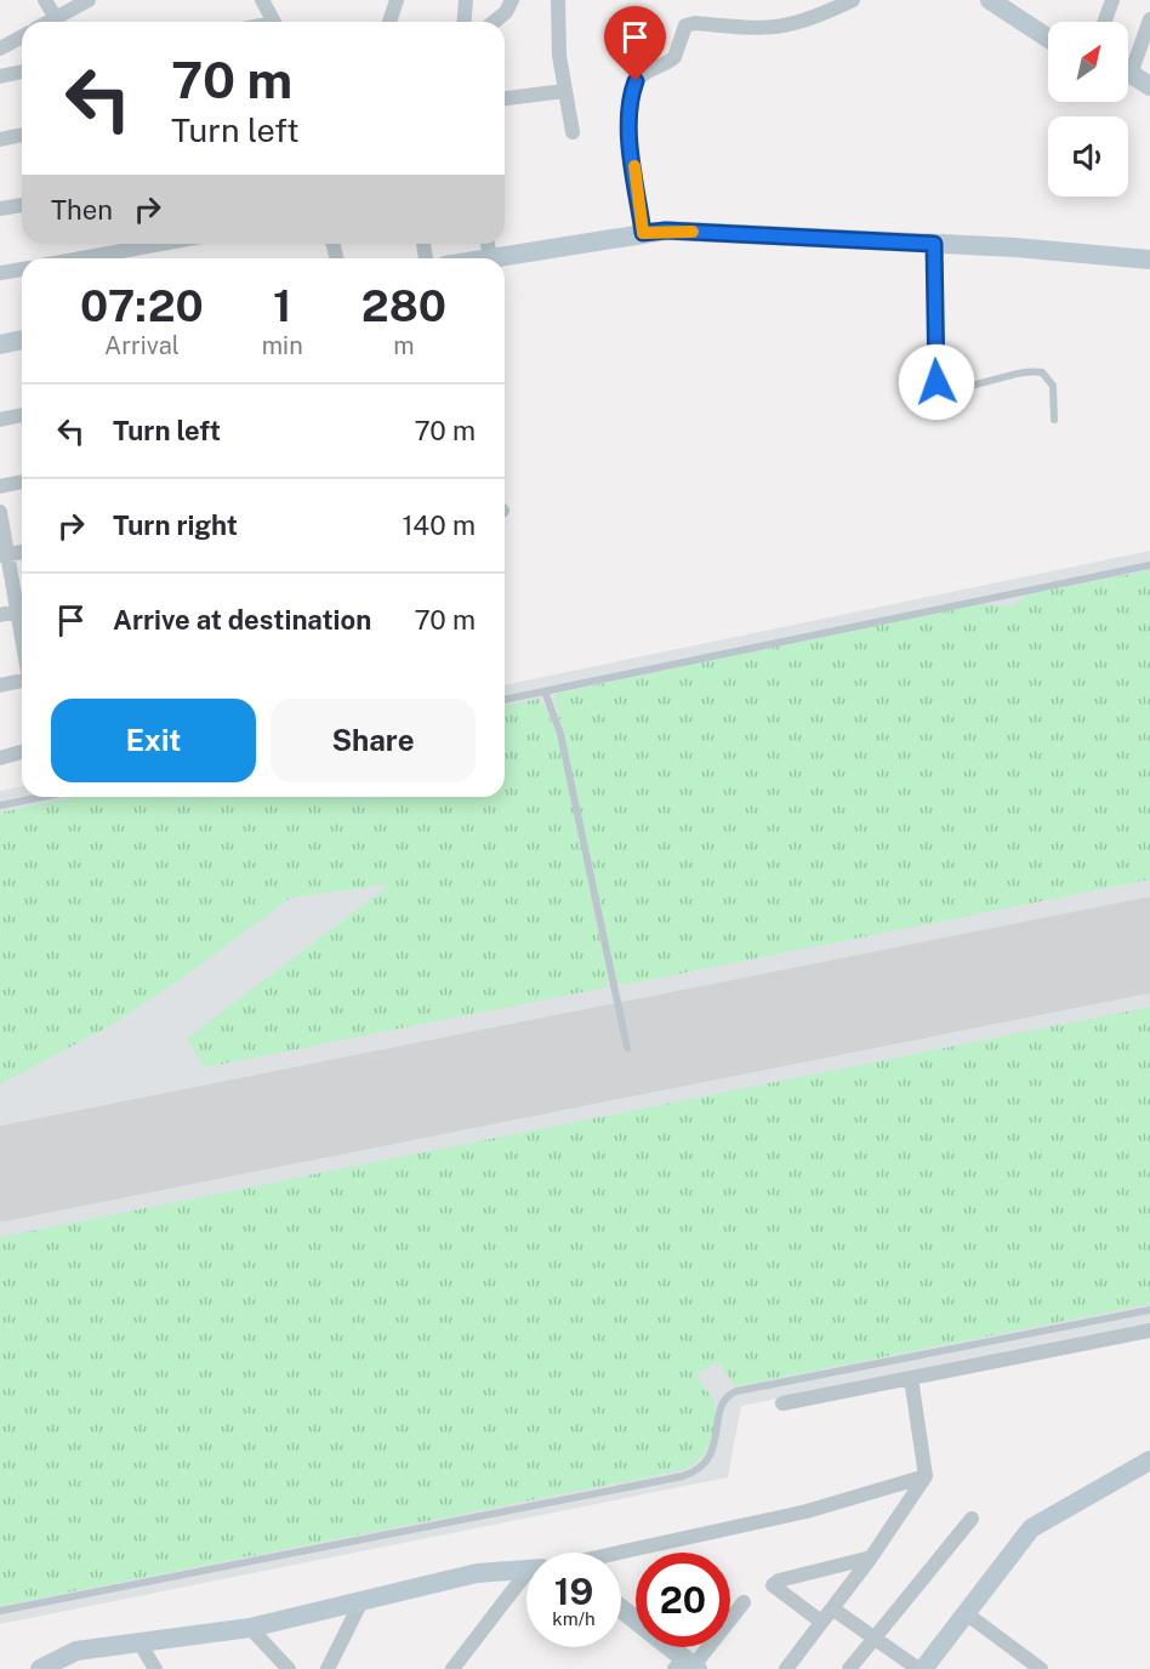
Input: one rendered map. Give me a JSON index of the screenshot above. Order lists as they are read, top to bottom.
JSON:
{
  "north": "top right",
  "page": {
    "turn": ["70 m", "Turn left"],
    "then": "Then",
    "eta": [
      "07:20",
      "Arrival",
      "1",
      "min",
      "280",
      "m"
    ],
    "list": [
      {
        "name": "Turn left",
        "value": "70 m"
      },
      {
        "name": "Turn right",
        "value": "140 m"
      },
      {
        "name": "Arrive at destination",
        "value": "70 m"
      }
    ],
    "buttons": ["Exit", "Share"],
    "speed": "19 km/h",
    "limit": "20"
  }
}
